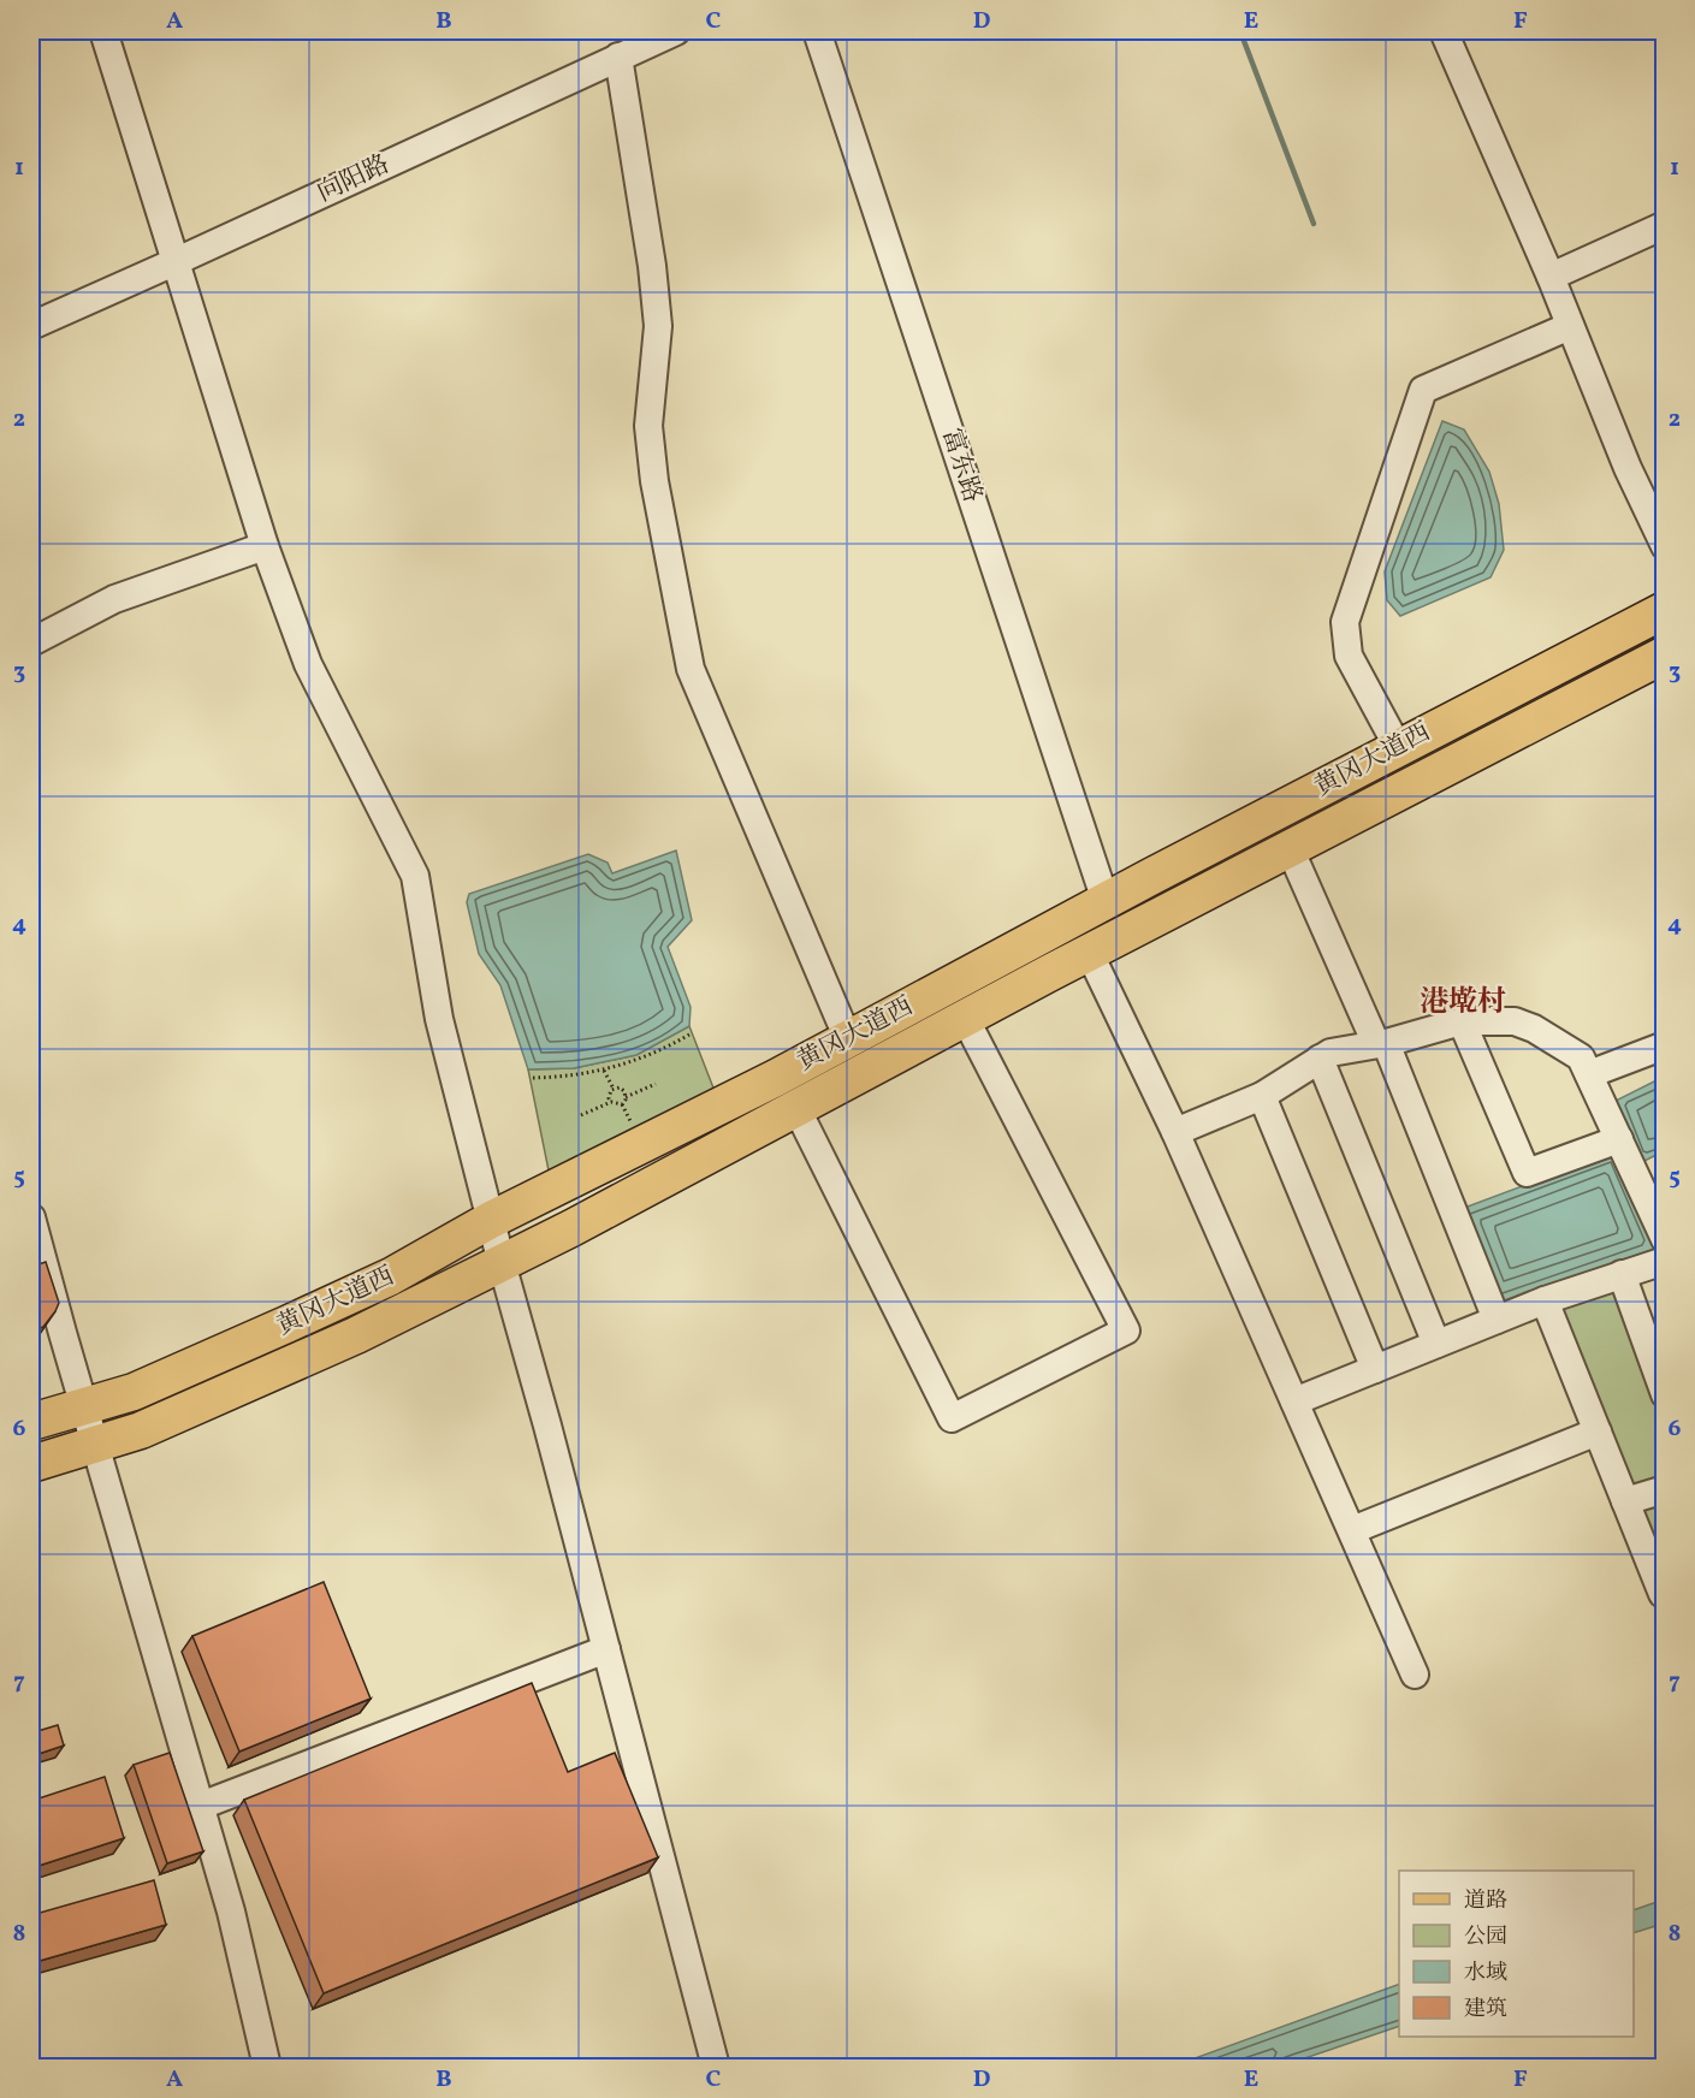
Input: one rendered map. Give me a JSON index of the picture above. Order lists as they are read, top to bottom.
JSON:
{
  "streets": {
    "main road": ["黄冈大道西"],
    "street": ["向阳路", "富东路"]
  },
  "crossings": [
    ["富东路", "黄冈大道西"]
  ],
  "districts": ["港墘村"],
  "legend": [
    "道路",
    "公园",
    "水域",
    "建筑"
  ],
  "grid": {
    "columns": [
      "A",
      "B",
      "C",
      "D",
      "E",
      "F"
    ],
    "rows": [
      "1",
      "2",
      "3",
      "4",
      "5",
      "6",
      "7",
      "8"
    ]
  }
}
